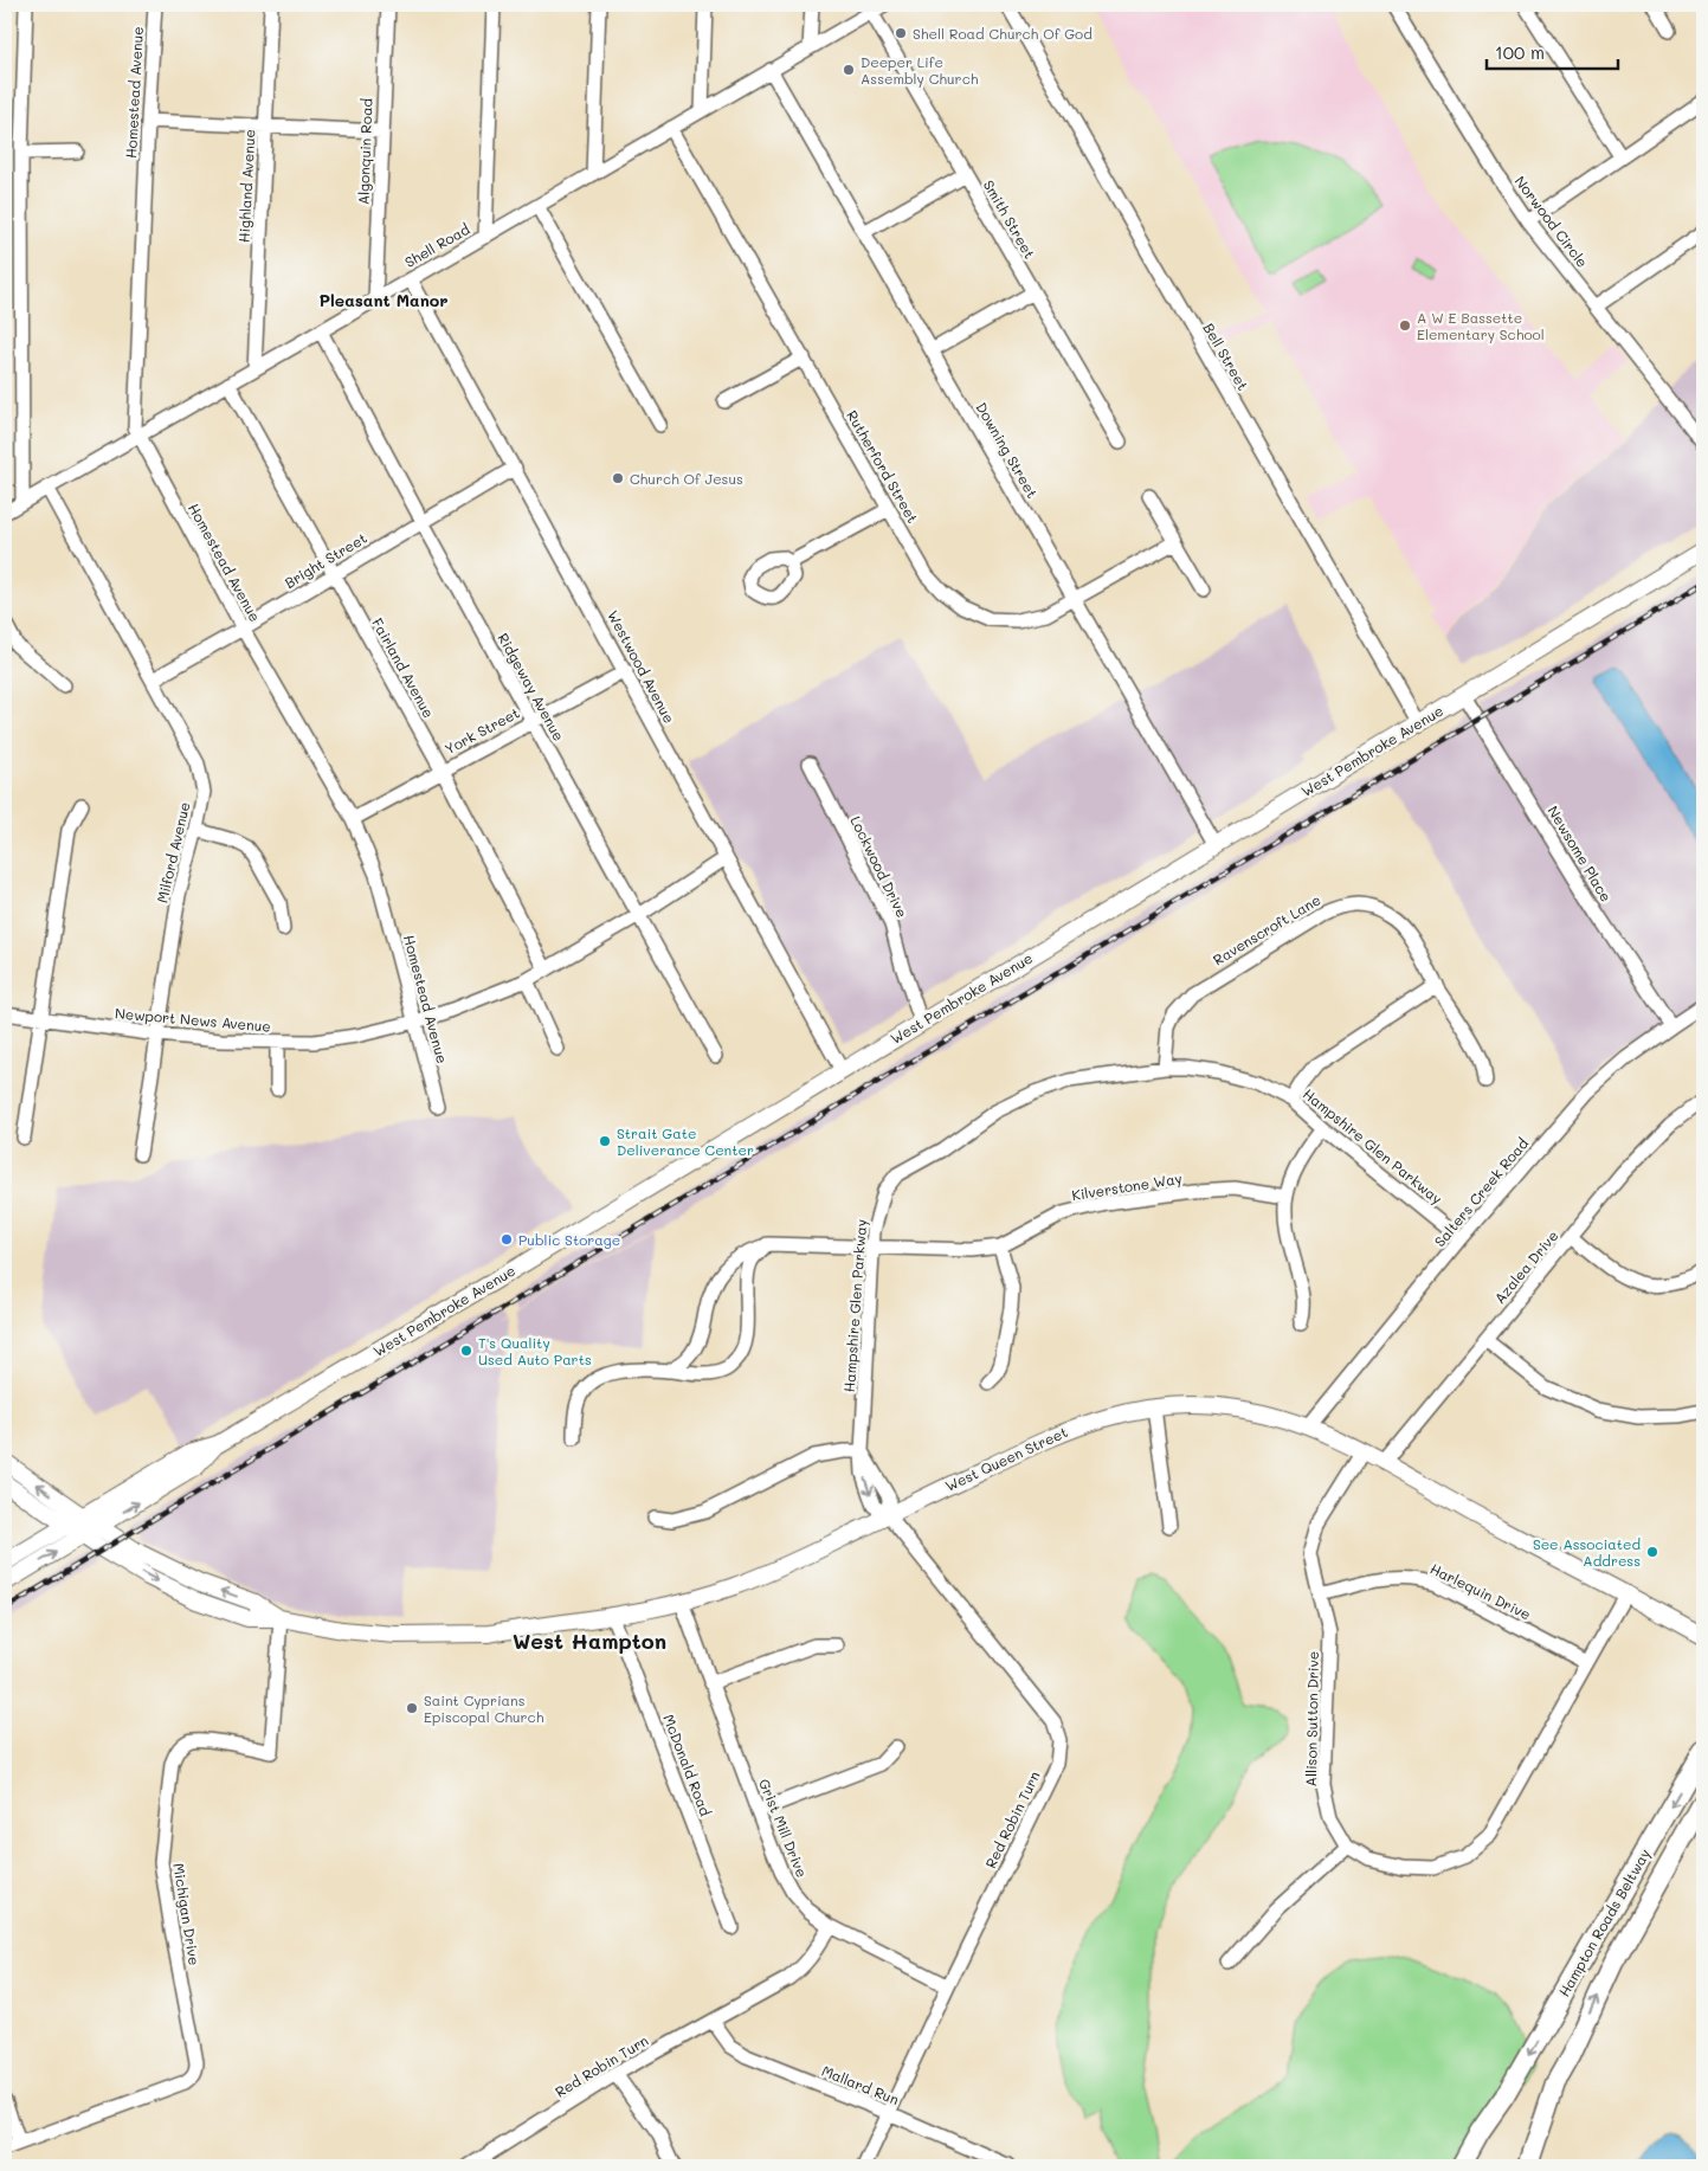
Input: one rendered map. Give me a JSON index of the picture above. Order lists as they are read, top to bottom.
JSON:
{
  "streets": {
    "highway": ["Hampton Roads Beltway"],
    "main road": ["West Pembroke Avenue", "West Queen Street"],
    "street": [
      "Homestead Avenue",
      "Algonquin Road",
      "Highland Avenue",
      "Smith Street",
      "Norwood Circle",
      "Shell Road",
      "Bell Street",
      "Downing Street",
      "Rutherford Street",
      "Bright Street",
      "Westwood Avenue",
      "Fairland Avenue",
      "Ridgeway Avenue",
      "York Street",
      "Milford Avenue",
      "Newsome Place",
      "Lockwood Drive",
      "Ravenscroft Lane",
      "Newport News Avenue",
      "Hampshire Glen Parkway",
      "Kilverstone Way",
      "Salters Creek Road",
      "Azalea Drive",
      "Harlequin Drive",
      "Allison Sutton Drive",
      "McDonald Road",
      "Red Robin Turn",
      "Grist Mill Drive",
      "Michigan Drive",
      "Mallard Run"
    ]
  },
  "crossings": [
    ["Homestead Avenue", "Shell Road"],
    ["Homestead Avenue", "Bright Street"],
    ["Homestead Avenue", "York Street"],
    ["Homestead Avenue", "Newport News Avenue"],
    ["Algonquin Road", "Shell Road"],
    ["Highland Avenue", "Shell Road"],
    ["Smith Street", "Shell Road"],
    ["Shell Road", "Downing Street"],
    ["Shell Road", "Rutherford Street"],
    ["Shell Road", "Westwood Avenue"],
    ["Shell Road", "Fairland Avenue"],
    ["Shell Road", "Ridgeway Avenue"],
    ["Shell Road", "Milford Avenue"],
    ["Bell Street", "West Pembroke Avenue"],
    ["Downing Street", "Rutherford Street"],
    ["Downing Street", "West Pembroke Avenue"],
    ["Bright Street", "Westwood Avenue"],
    ["Bright Street", "Fairland Avenue"],
    ["Bright Street", "Ridgeway Avenue"],
    ["Bright Street", "Milford Avenue"],
    ["Westwood Avenue", "York Street"],
    ["Westwood Avenue", "West Pembroke Avenue"],
    ["Westwood Avenue", "Newport News Avenue"],
    ["Fairland Avenue", "York Street"],
    ["Fairland Avenue", "Newport News Avenue"],
    ["Ridgeway Avenue", "York Street"],
    ["Ridgeway Avenue", "Newport News Avenue"],
    ["West Pembroke Avenue", "Newsome Place"],
    ["West Pembroke Avenue", "Lockwood Drive"],
    ["West Pembroke Avenue", "West Queen Street"],
    ["Milford Avenue", "Newport News Avenue"],
    ["Newsome Place", "Salters Creek Road"],
    ["Ravenscroft Lane", "Hampshire Glen Parkway"],
    ["Hampshire Glen Parkway", "Kilverstone Way"],
    ["Hampshire Glen Parkway", "Salters Creek Road"],
    ["Salters Creek Road", "West Queen Street"],
    ["Azalea Drive", "West Queen Street"],
    ["West Queen Street", "Allison Sutton Drive"],
    ["West Queen Street", "McDonald Road"],
    ["West Queen Street", "Red Robin Turn"],
    ["West Queen Street", "Grist Mill Drive"],
    ["West Queen Street", "Michigan Drive"],
    ["Harlequin Drive", "Allison Sutton Drive"],
    ["Red Robin Turn", "Grist Mill Drive"],
    ["Red Robin Turn", "Mallard Run"]
  ],
  "districts": ["Pleasant Manor", "West Hampton"],
  "places": [
    "Shell Road Church Of God",
    "Deeper Life Assembly Church",
    "A W E Bassette Elementary School",
    "Church Of Jesus",
    "Strait Gate Deliverance Center",
    "Public Storage",
    "T's Quality Used Auto Parts",
    "See Associated Address",
    "Saint Cyprians Episcopal Church"
  ],
  "scale_bar": "100 m"
}
